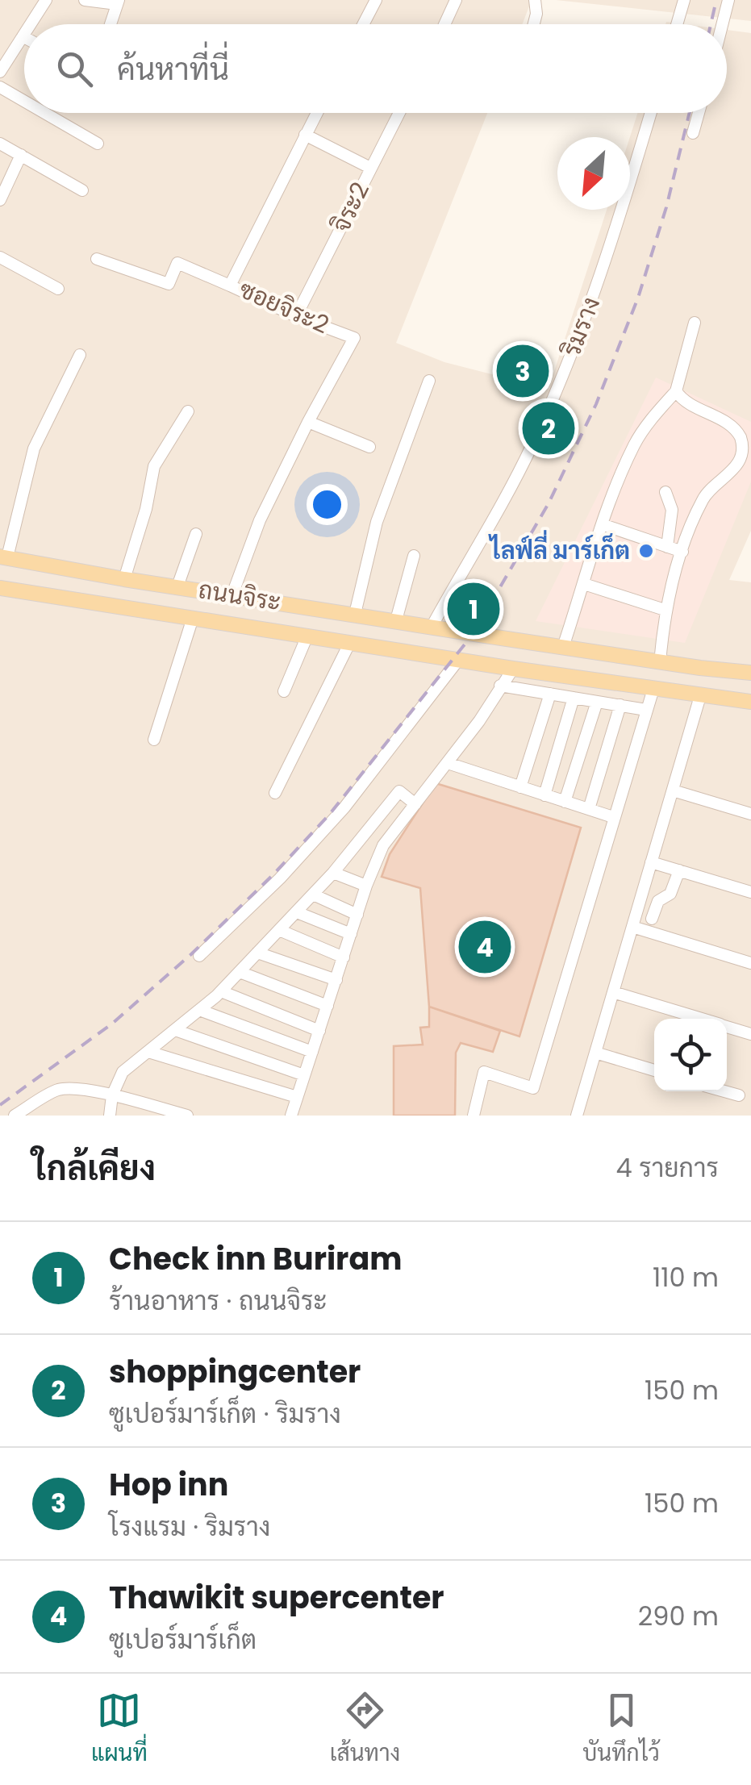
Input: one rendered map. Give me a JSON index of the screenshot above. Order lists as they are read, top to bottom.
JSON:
{
  "streets": {
    "main road": ["ถนนจิระ"],
    "street": ["จิระ2", "ซอยจิระ2", "ริมราง"]
  },
  "crossings": [
    ["จิระ2", "ซอยจิระ2"],
    ["ซอยจิระ2", "ถนนจิระ"],
    ["ริมราง", "ถนนจิระ"]
  ],
  "places": ["ไลฟ์ลี่ มาร์เก็ต"],
  "north": "bottom left",
  "page": {
    "search": "ค้นหาที่นี่",
    "pins": [
      "3",
      "2",
      "1",
      "4"
    ],
    "heading": ["ใกล้เคียง", "4 รายการ"],
    "list": [
      {
        "mark": "1",
        "name": "Check inn Buriram",
        "note": "ร้านอาหาร · ถนนจิระ",
        "value": "110 m"
      },
      {
        "mark": "2",
        "name": "shoppingcenter",
        "note": "ซูเปอร์มาร์เก็ต · ริมราง",
        "value": "150 m"
      },
      {
        "mark": "3",
        "name": "Hop inn",
        "note": "โรงแรม · ริมราง",
        "value": "150 m"
      },
      {
        "mark": "4",
        "name": "Thawikit supercenter",
        "note": "ซูเปอร์มาร์เก็ต",
        "value": "290 m"
      }
    ],
    "nav": ["แผนที่", "เส้นทาง", "บันทึกไว้"]
  }
}
